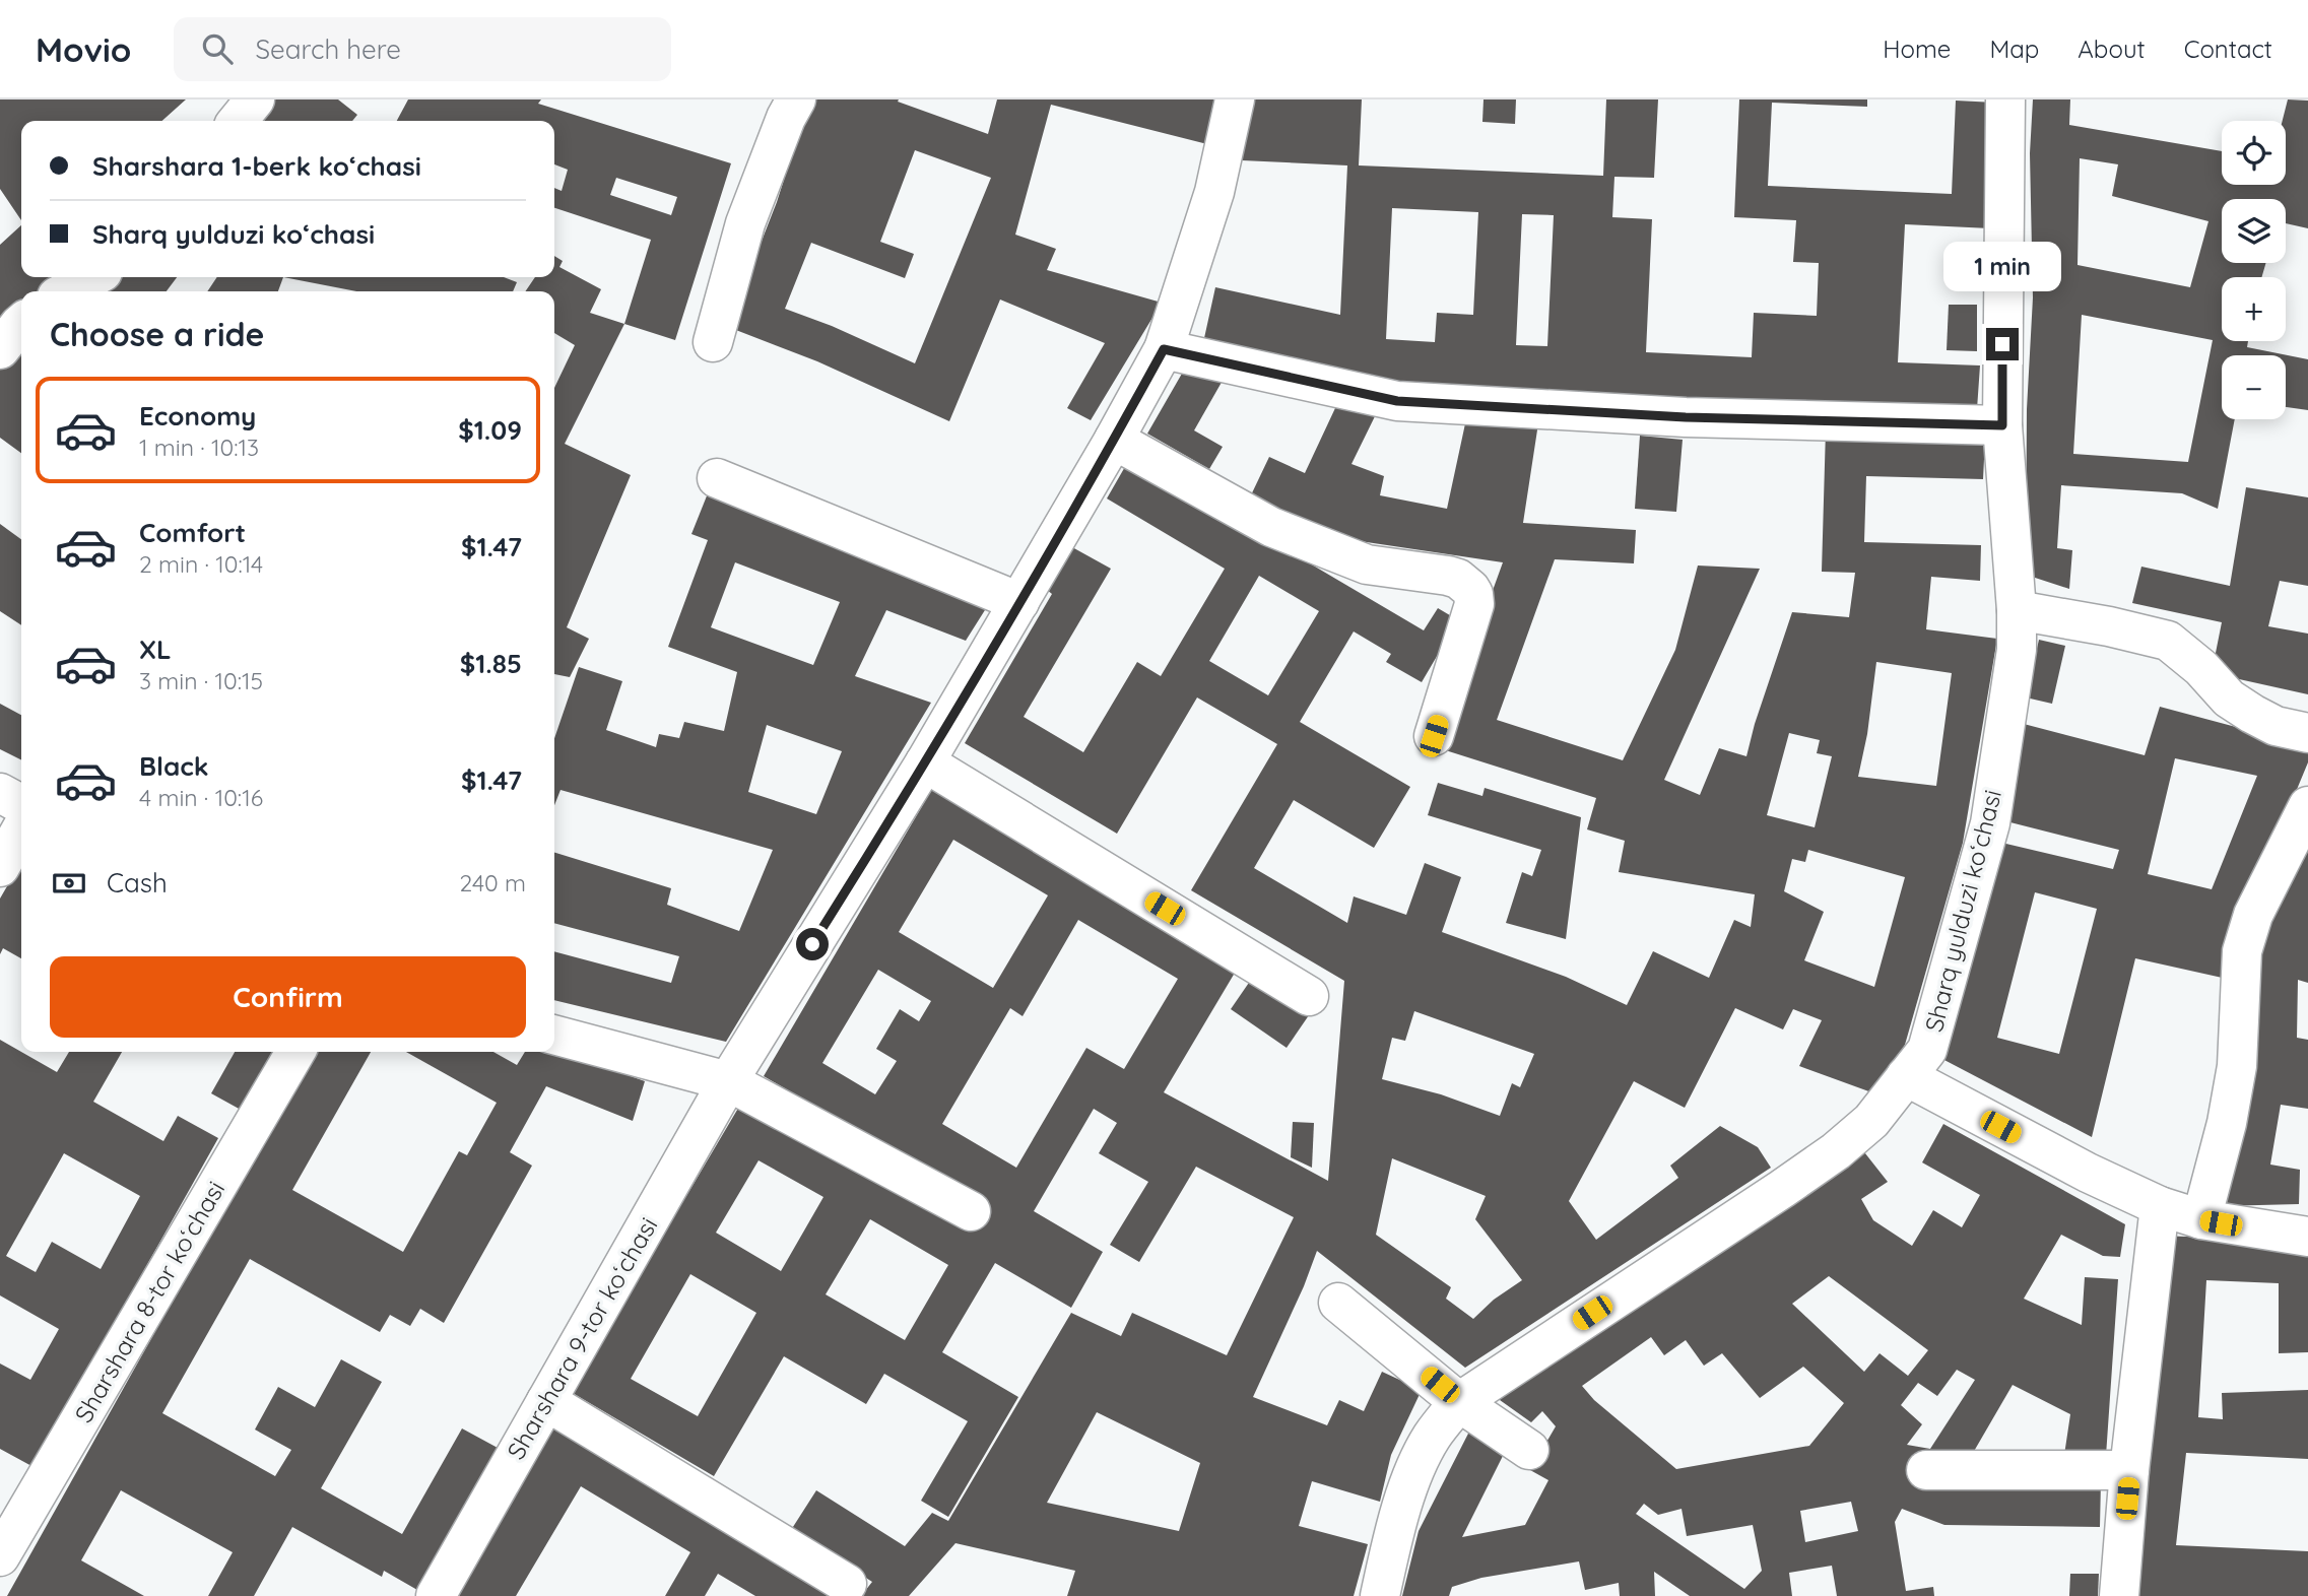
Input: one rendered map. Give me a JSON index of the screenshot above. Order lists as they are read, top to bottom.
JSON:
{
  "streets": {
    "street": ["Sharq yulduzi koʻchasi", "Sharshara 8-tor koʻchasi", "Sharshara 9-tor koʻchasi"]
  },
  "page": {
    "header": "Movio",
    "search": "Search here",
    "nav": [
      "Home",
      "Map",
      "About",
      "Contact"
    ],
    "map_buttons": ["+", "−"],
    "banner": ["Sharshara 1-berk koʻchasi", "Sharq yulduzi koʻchasi"],
    "bubble": "1 min",
    "heading": "Choose a ride",
    "list": [
      {
        "name": "Economy",
        "note": "1 min · 10:13",
        "value": "$1.09"
      },
      {
        "name": "Comfort",
        "note": "2 min · 10:14",
        "value": "$1.47"
      },
      {
        "name": "XL",
        "note": "3 min · 10:15",
        "value": "$1.85"
      },
      {
        "name": "Black",
        "note": "4 min · 10:16",
        "value": "$1.47"
      }
    ],
    "pay": ["Cash", "240 m"],
    "buttons": "Confirm"
  }
}
